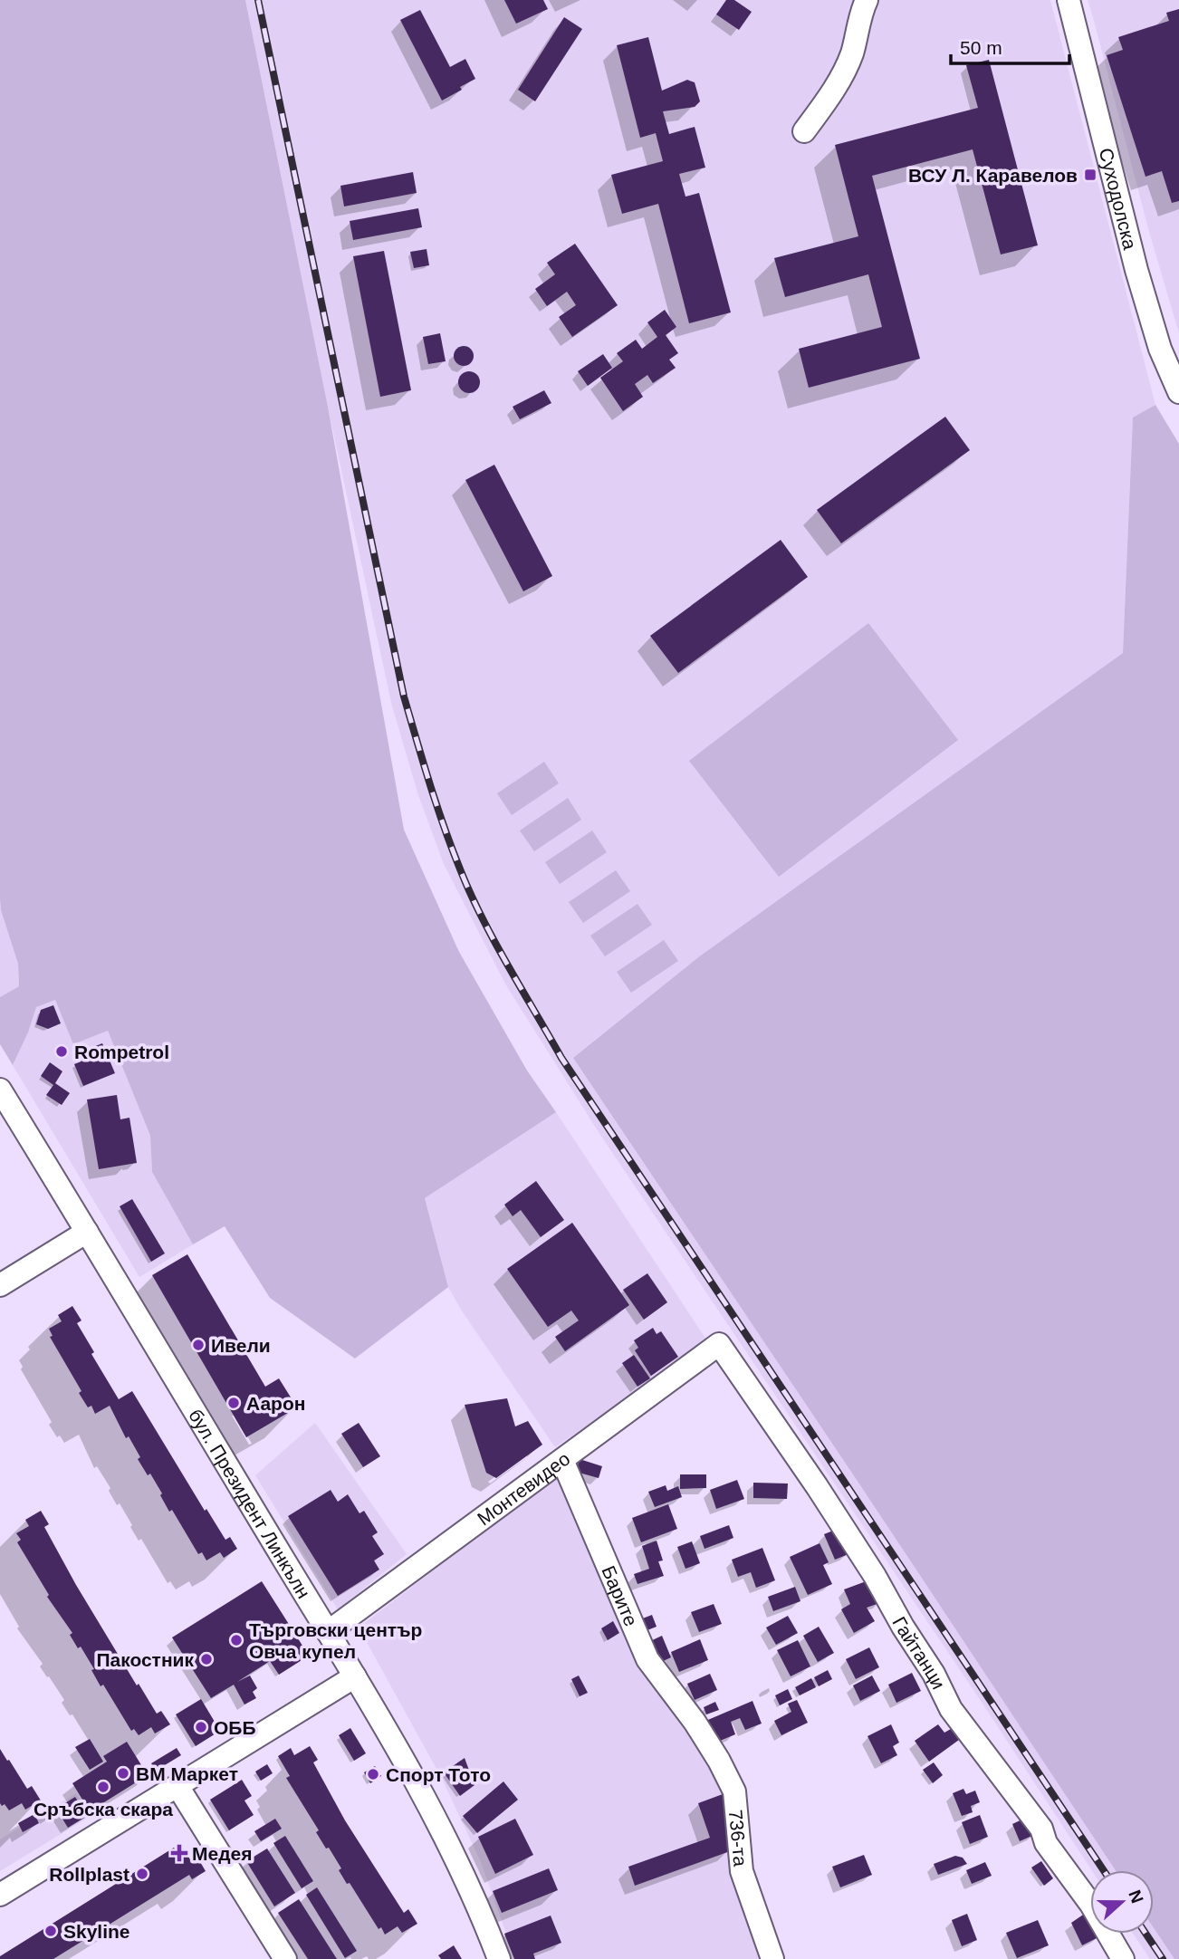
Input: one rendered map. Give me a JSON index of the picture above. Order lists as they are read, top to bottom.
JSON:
{
  "streets": {
    "street": [
      "Суходолска",
      "Монтевидео",
      "бул. Президент Линкълн",
      "Барите",
      "Гайтанци",
      "736-та"
    ]
  },
  "crossings": [
    ["Монтевидео", "бул. Президент Линкълн"],
    ["Монтевидео", "Барите"],
    ["Монтевидео", "Гайтанци"],
    ["Барите", "736-та"]
  ],
  "places": {
    "transit": ["ВСУ Л. Каравелов"],
    "other": [
      "Rompetrol",
      "Ивели",
      "Аарон",
      "Търговски център Овча купел",
      "Пакостник",
      "ОББ",
      "ВМ Маркет",
      "Спорт Тото",
      "Сръбска скара",
      "Rollplast",
      "Skyline"
    ],
    "health": ["Медея"]
  },
  "scale_bar": "50 m",
  "north": "right"
}
